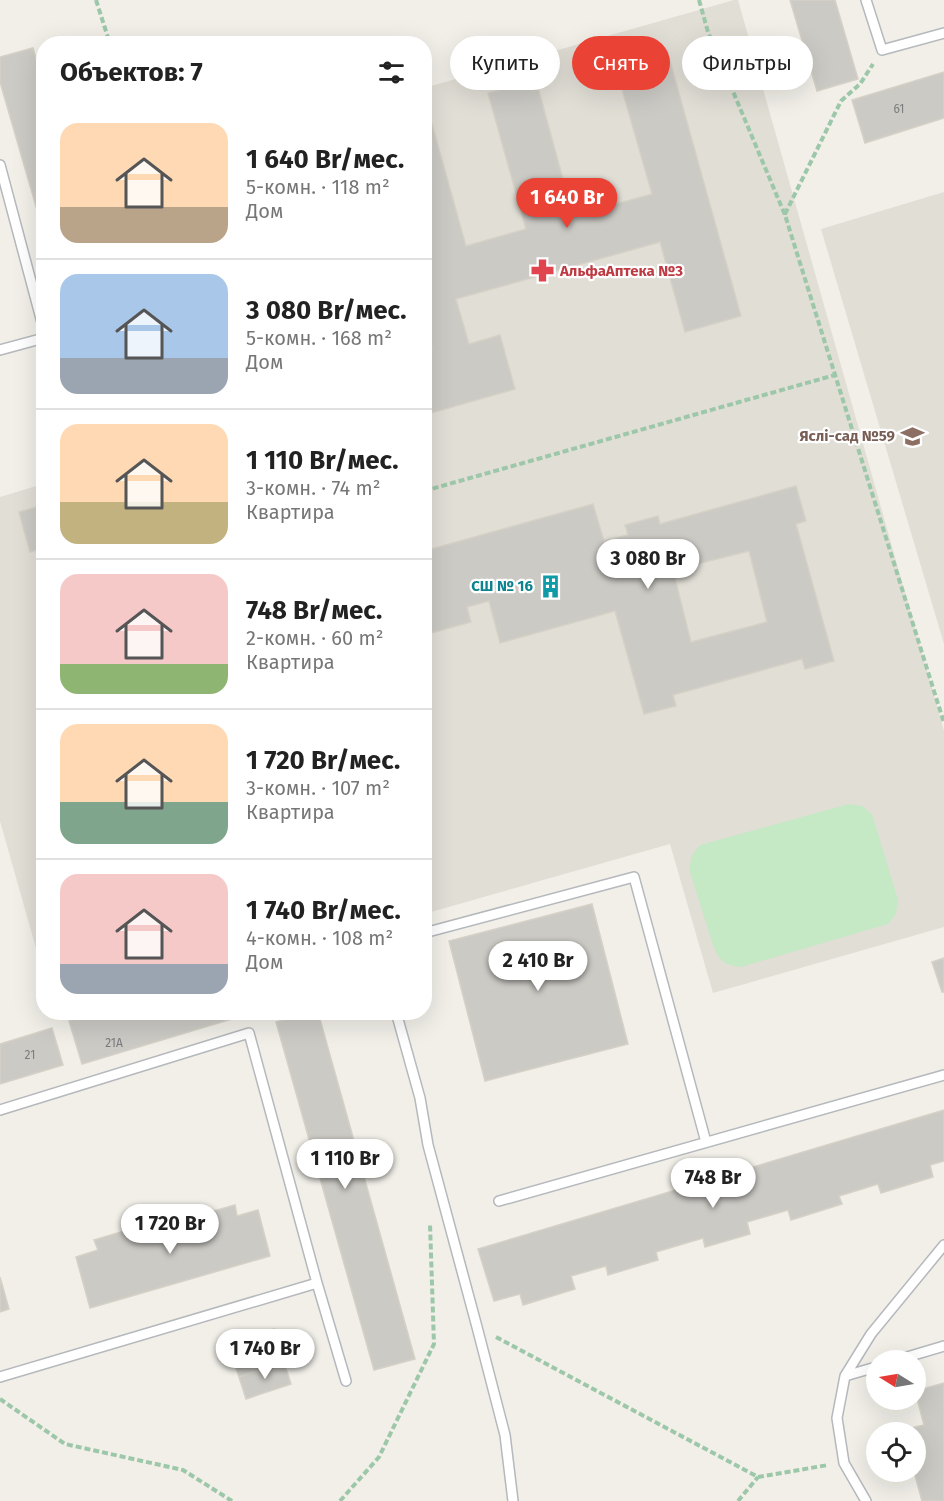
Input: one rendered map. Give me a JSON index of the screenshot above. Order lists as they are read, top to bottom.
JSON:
{
  "places": {
    "pharmacy": ["АльфаАптека №3"],
    "school or university": ["Яслі-сад №59"],
    "building": ["СШ № 16"]
  },
  "house_numbers": ["61", "21А", "21"],
  "north": "left",
  "page": {
    "chip": ["Купить", "Снять", "Фильтры"],
    "heading": "Объектов: 7",
    "list": [
      {
        "name": "1 640 Br/мес.",
        "note": "5-комн. · 118 m² · Дом"
      },
      {
        "name": "3 080 Br/мес.",
        "note": "5-комн. · 168 m² · Дом"
      },
      {
        "name": "1 110 Br/мес.",
        "note": "3-комн. · 74 m² · Квартира"
      },
      {
        "name": "748 Br/мес.",
        "note": "2-комн. · 60 m² · Квартира"
      },
      {
        "name": "1 720 Br/мес.",
        "note": "3-комн. · 107 m² · Квартира"
      },
      {
        "name": "1 740 Br/мес.",
        "note": "4-комн. · 108 m² · Дом"
      }
    ],
    "price": [
      "1 640 Br",
      "3 080 Br",
      "2 410 Br",
      "1 110 Br",
      "748 Br",
      "1 720 Br",
      "1 740 Br"
    ]
  }
}
